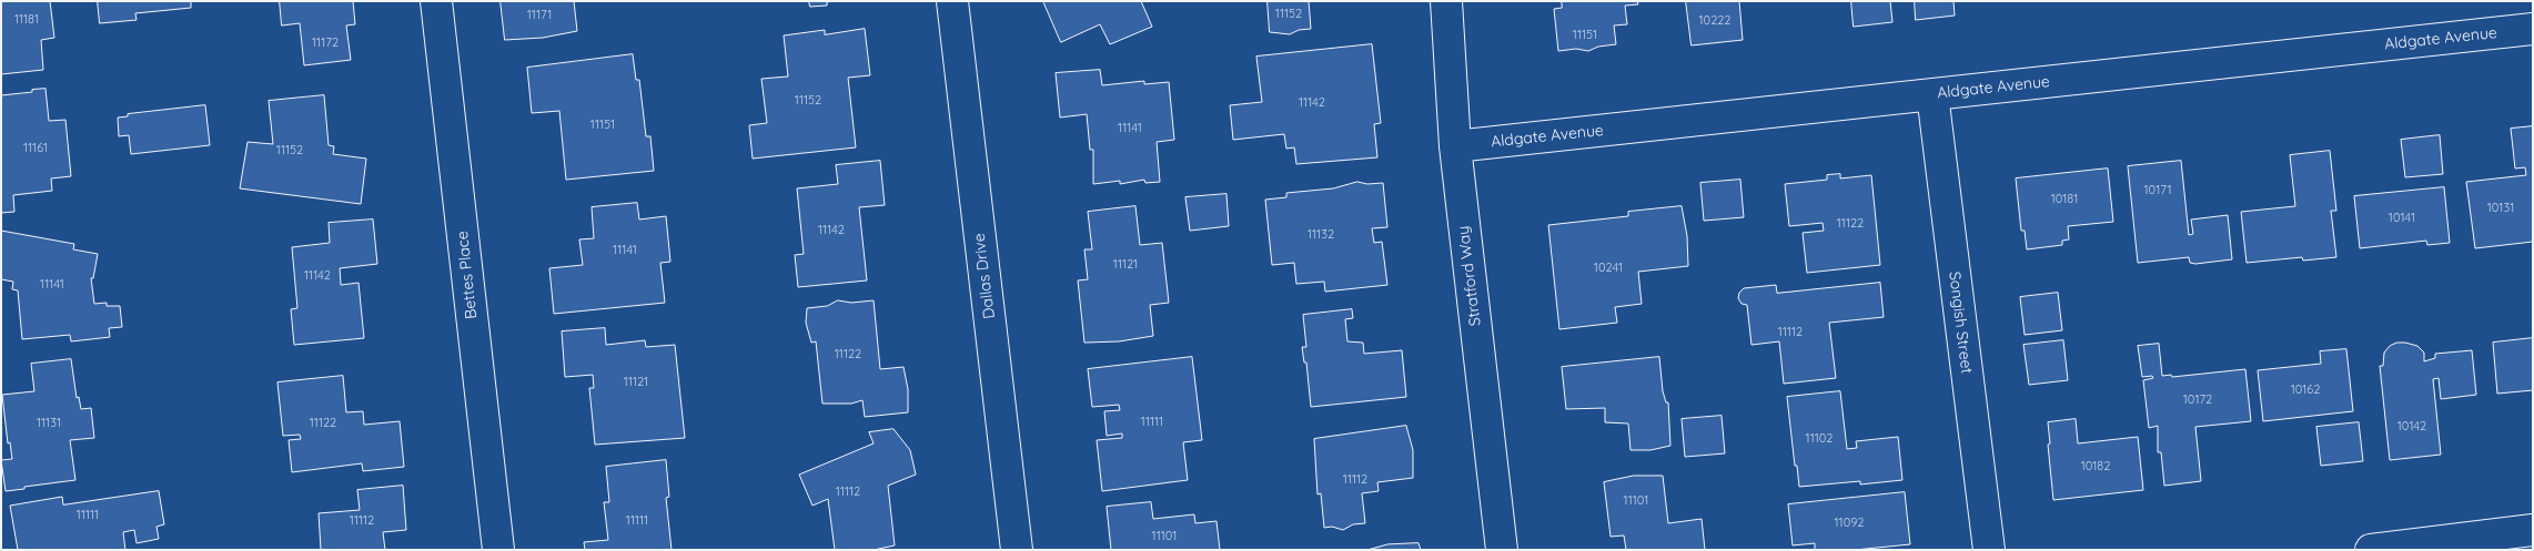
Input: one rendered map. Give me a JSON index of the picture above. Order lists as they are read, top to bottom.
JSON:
{
  "streets": {
    "street": [
      "Aldgate Avenue",
      "Bettes Place",
      "Dallas Drive",
      "Stratford Way",
      "Songish Street"
    ]
  },
  "crossings": [
    ["Aldgate Avenue", "Stratford Way"],
    ["Aldgate Avenue", "Songish Street"]
  ],
  "house_numbers": [
    "11152",
    "11171",
    "11181",
    "10222",
    "11151",
    "11172",
    "11152",
    "11142",
    "11151",
    "11141",
    "11161",
    "11152",
    "10171",
    "10181",
    "10131",
    "10141",
    "11122",
    "11142",
    "11132",
    "11141",
    "11121",
    "10241",
    "11142",
    "11141",
    "11112",
    "11122",
    "11121",
    "10162",
    "10172",
    "11111",
    "11131",
    "11122",
    "10142",
    "11102",
    "10182",
    "11112",
    "11112",
    "11101",
    "11111",
    "11112",
    "11111",
    "11092",
    "11101"
  ]
}
